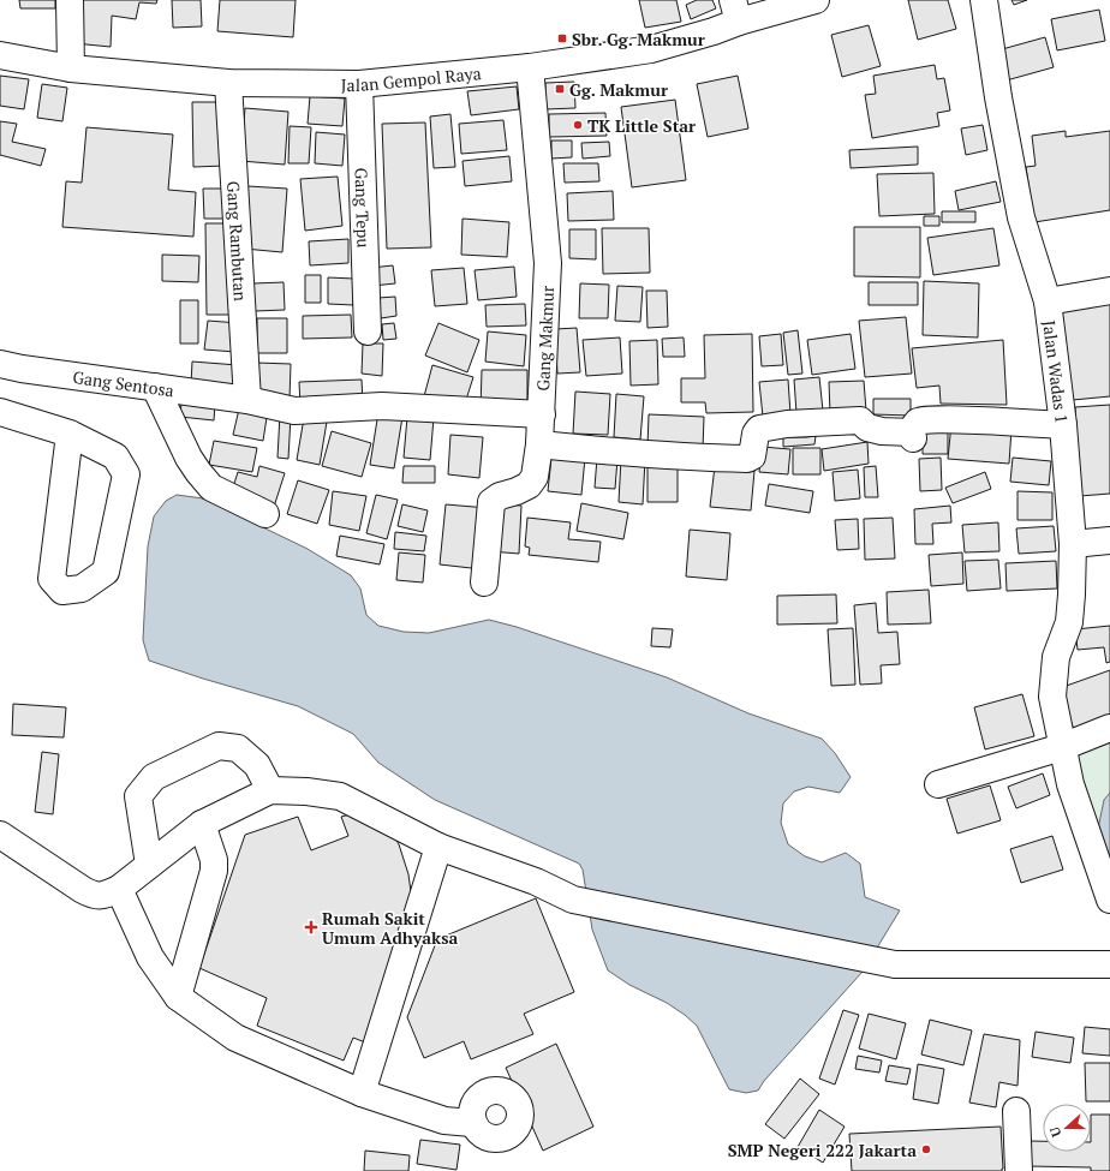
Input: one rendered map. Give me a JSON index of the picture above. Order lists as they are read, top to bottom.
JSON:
{
  "streets": {
    "street": [
      "Jalan Gempol Raya",
      "Gang Tepu",
      "Gang Rambutan",
      "Gang Makmur",
      "Jalan Wadas 1",
      "Gang Sentosa"
    ]
  },
  "crossings": [
    ["Jalan Gempol Raya", "Gang Tepu"],
    ["Jalan Gempol Raya", "Gang Rambutan"],
    ["Jalan Gempol Raya", "Gang Makmur"],
    ["Gang Rambutan", "Gang Sentosa"],
    ["Gang Makmur", "Gang Sentosa"]
  ],
  "places": {
    "transit": ["Sbr. Gg. Makmur", "Gg. Makmur"],
    "other": ["TK Little Star", "SMP Negeri 222 Jakarta"],
    "health": ["Rumah Sakit Umum Adhyaksa"]
  },
  "north": "left"
}
